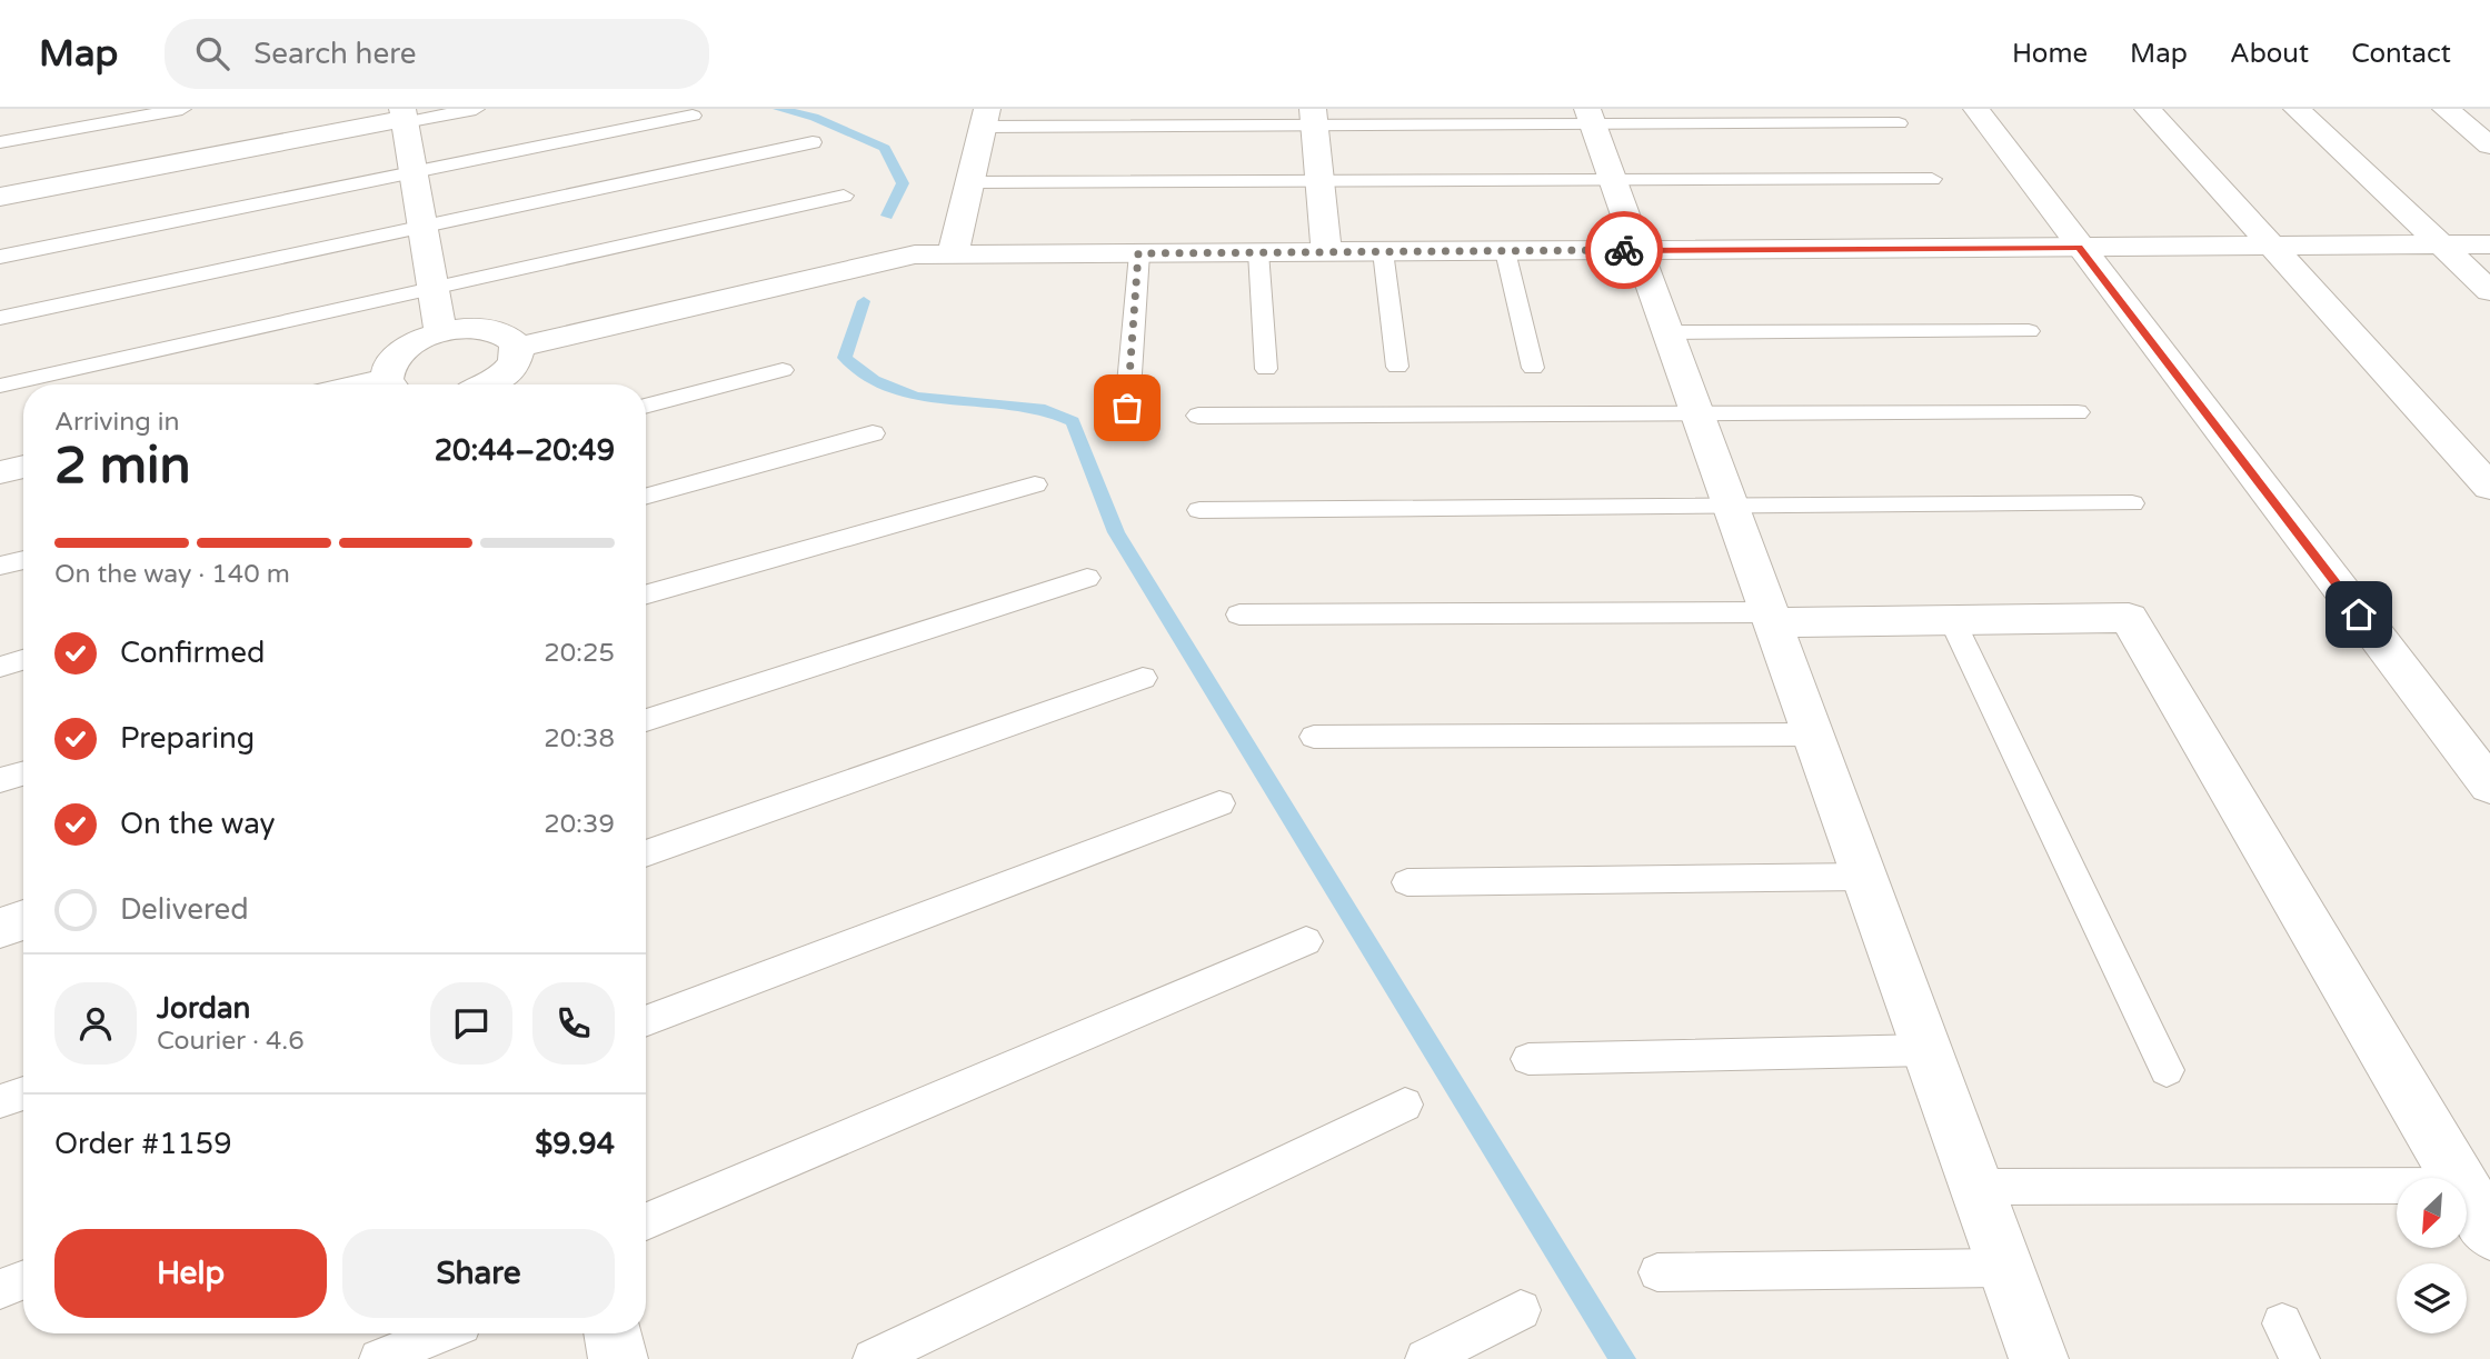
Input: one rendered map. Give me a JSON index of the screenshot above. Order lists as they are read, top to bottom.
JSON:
{
  "north": "bottom left",
  "page": {
    "header": "Map",
    "search": "Search here",
    "nav": [
      "Home",
      "Map",
      "About",
      "Contact"
    ],
    "heading": ["2 min", "Arriving in", "20:44–20:49"],
    "panel": [
      "Jordan",
      "Courier · 4.6",
      "Order #1159",
      "$9.94"
    ],
    "bar": "On the way · 140 m",
    "list": [
      ["Confirmed", "20:25"],
      ["Preparing", "20:38"],
      ["On the way", "20:39"],
      "Delivered"
    ],
    "buttons": ["Help", "Share"]
  }
}
